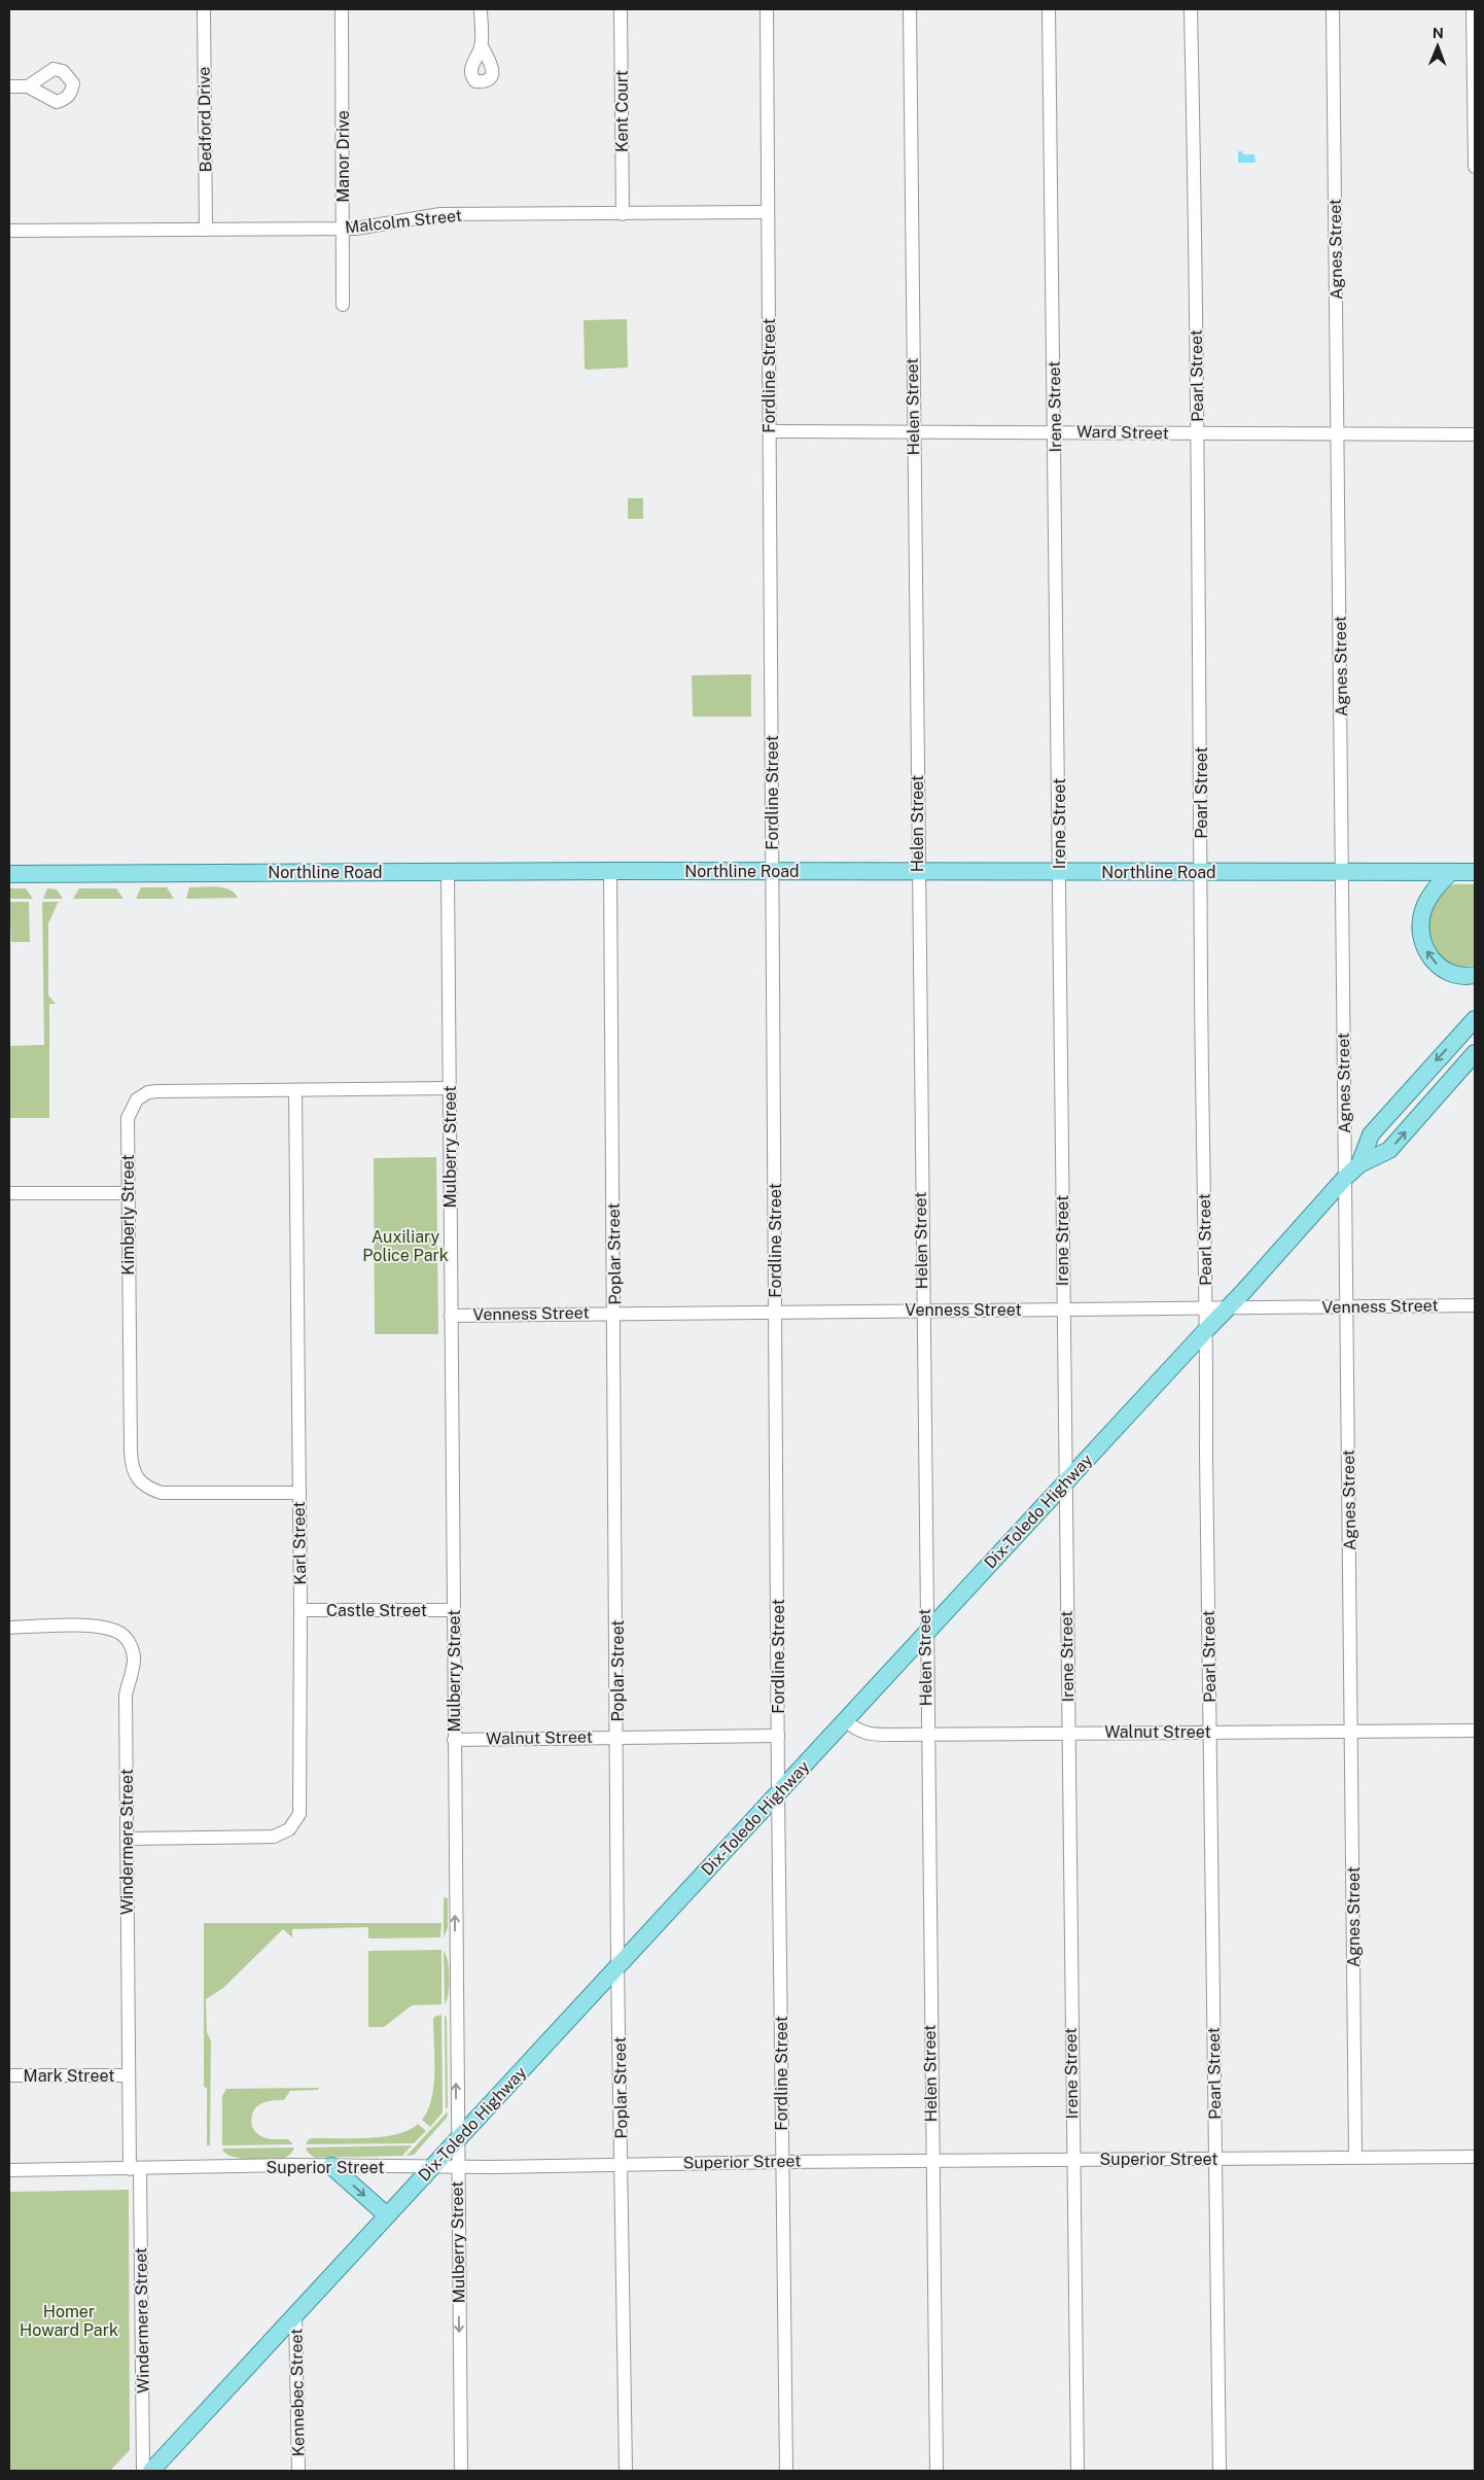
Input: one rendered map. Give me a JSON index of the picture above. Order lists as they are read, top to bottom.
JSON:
{
  "streets": {
    "main road": ["Northline Road", "Dix-Toledo Highway"],
    "street": [
      "Kent Court",
      "Bedford Drive",
      "Manor Drive",
      "Malcolm Street",
      "Agnes Street",
      "Fordline Street",
      "Pearl Street",
      "Helen Street",
      "Irene Street",
      "Ward Street",
      "Mulberry Street",
      "Kimberly Street",
      "Poplar Street",
      "Venness Street",
      "Karl Street",
      "Castle Street",
      "Walnut Street",
      "Windermere Street",
      "Mark Street",
      "Superior Street",
      "Kennebec Street"
    ]
  },
  "crossings": [
    ["Kent Court", "Malcolm Street"],
    ["Bedford Drive", "Malcolm Street"],
    ["Manor Drive", "Malcolm Street"],
    ["Malcolm Street", "Fordline Street"],
    ["Agnes Street", "Ward Street"],
    ["Agnes Street", "Northline Road"],
    ["Agnes Street", "Venness Street"],
    ["Agnes Street", "Dix-Toledo Highway"],
    ["Agnes Street", "Walnut Street"],
    ["Agnes Street", "Superior Street"],
    ["Fordline Street", "Ward Street"],
    ["Fordline Street", "Northline Road"],
    ["Fordline Street", "Venness Street"],
    ["Fordline Street", "Dix-Toledo Highway"],
    ["Fordline Street", "Walnut Street"],
    ["Fordline Street", "Superior Street"],
    ["Pearl Street", "Ward Street"],
    ["Pearl Street", "Northline Road"],
    ["Pearl Street", "Venness Street"],
    ["Pearl Street", "Dix-Toledo Highway"],
    ["Pearl Street", "Walnut Street"],
    ["Pearl Street", "Superior Street"],
    ["Helen Street", "Ward Street"],
    ["Helen Street", "Northline Road"],
    ["Helen Street", "Venness Street"],
    ["Helen Street", "Dix-Toledo Highway"],
    ["Helen Street", "Walnut Street"],
    ["Helen Street", "Superior Street"],
    ["Irene Street", "Ward Street"],
    ["Irene Street", "Northline Road"],
    ["Irene Street", "Venness Street"],
    ["Irene Street", "Dix-Toledo Highway"],
    ["Irene Street", "Walnut Street"],
    ["Irene Street", "Superior Street"],
    ["Northline Road", "Mulberry Street"],
    ["Northline Road", "Poplar Street"],
    ["Mulberry Street", "Kimberly Street"],
    ["Mulberry Street", "Venness Street"],
    ["Mulberry Street", "Dix-Toledo Highway"],
    ["Mulberry Street", "Castle Street"],
    ["Mulberry Street", "Walnut Street"],
    ["Mulberry Street", "Superior Street"],
    ["Kimberly Street", "Karl Street"],
    ["Poplar Street", "Venness Street"],
    ["Poplar Street", "Dix-Toledo Highway"],
    ["Poplar Street", "Walnut Street"],
    ["Poplar Street", "Superior Street"],
    ["Venness Street", "Dix-Toledo Highway"],
    ["Dix-Toledo Highway", "Walnut Street"],
    ["Dix-Toledo Highway", "Superior Street"],
    ["Dix-Toledo Highway", "Kennebec Street"],
    ["Karl Street", "Castle Street"],
    ["Karl Street", "Windermere Street"],
    ["Windermere Street", "Mark Street"],
    ["Windermere Street", "Superior Street"]
  ],
  "parks": ["Auxiliary Police Park", "Homer Howard Park"],
  "north": "top"
}
